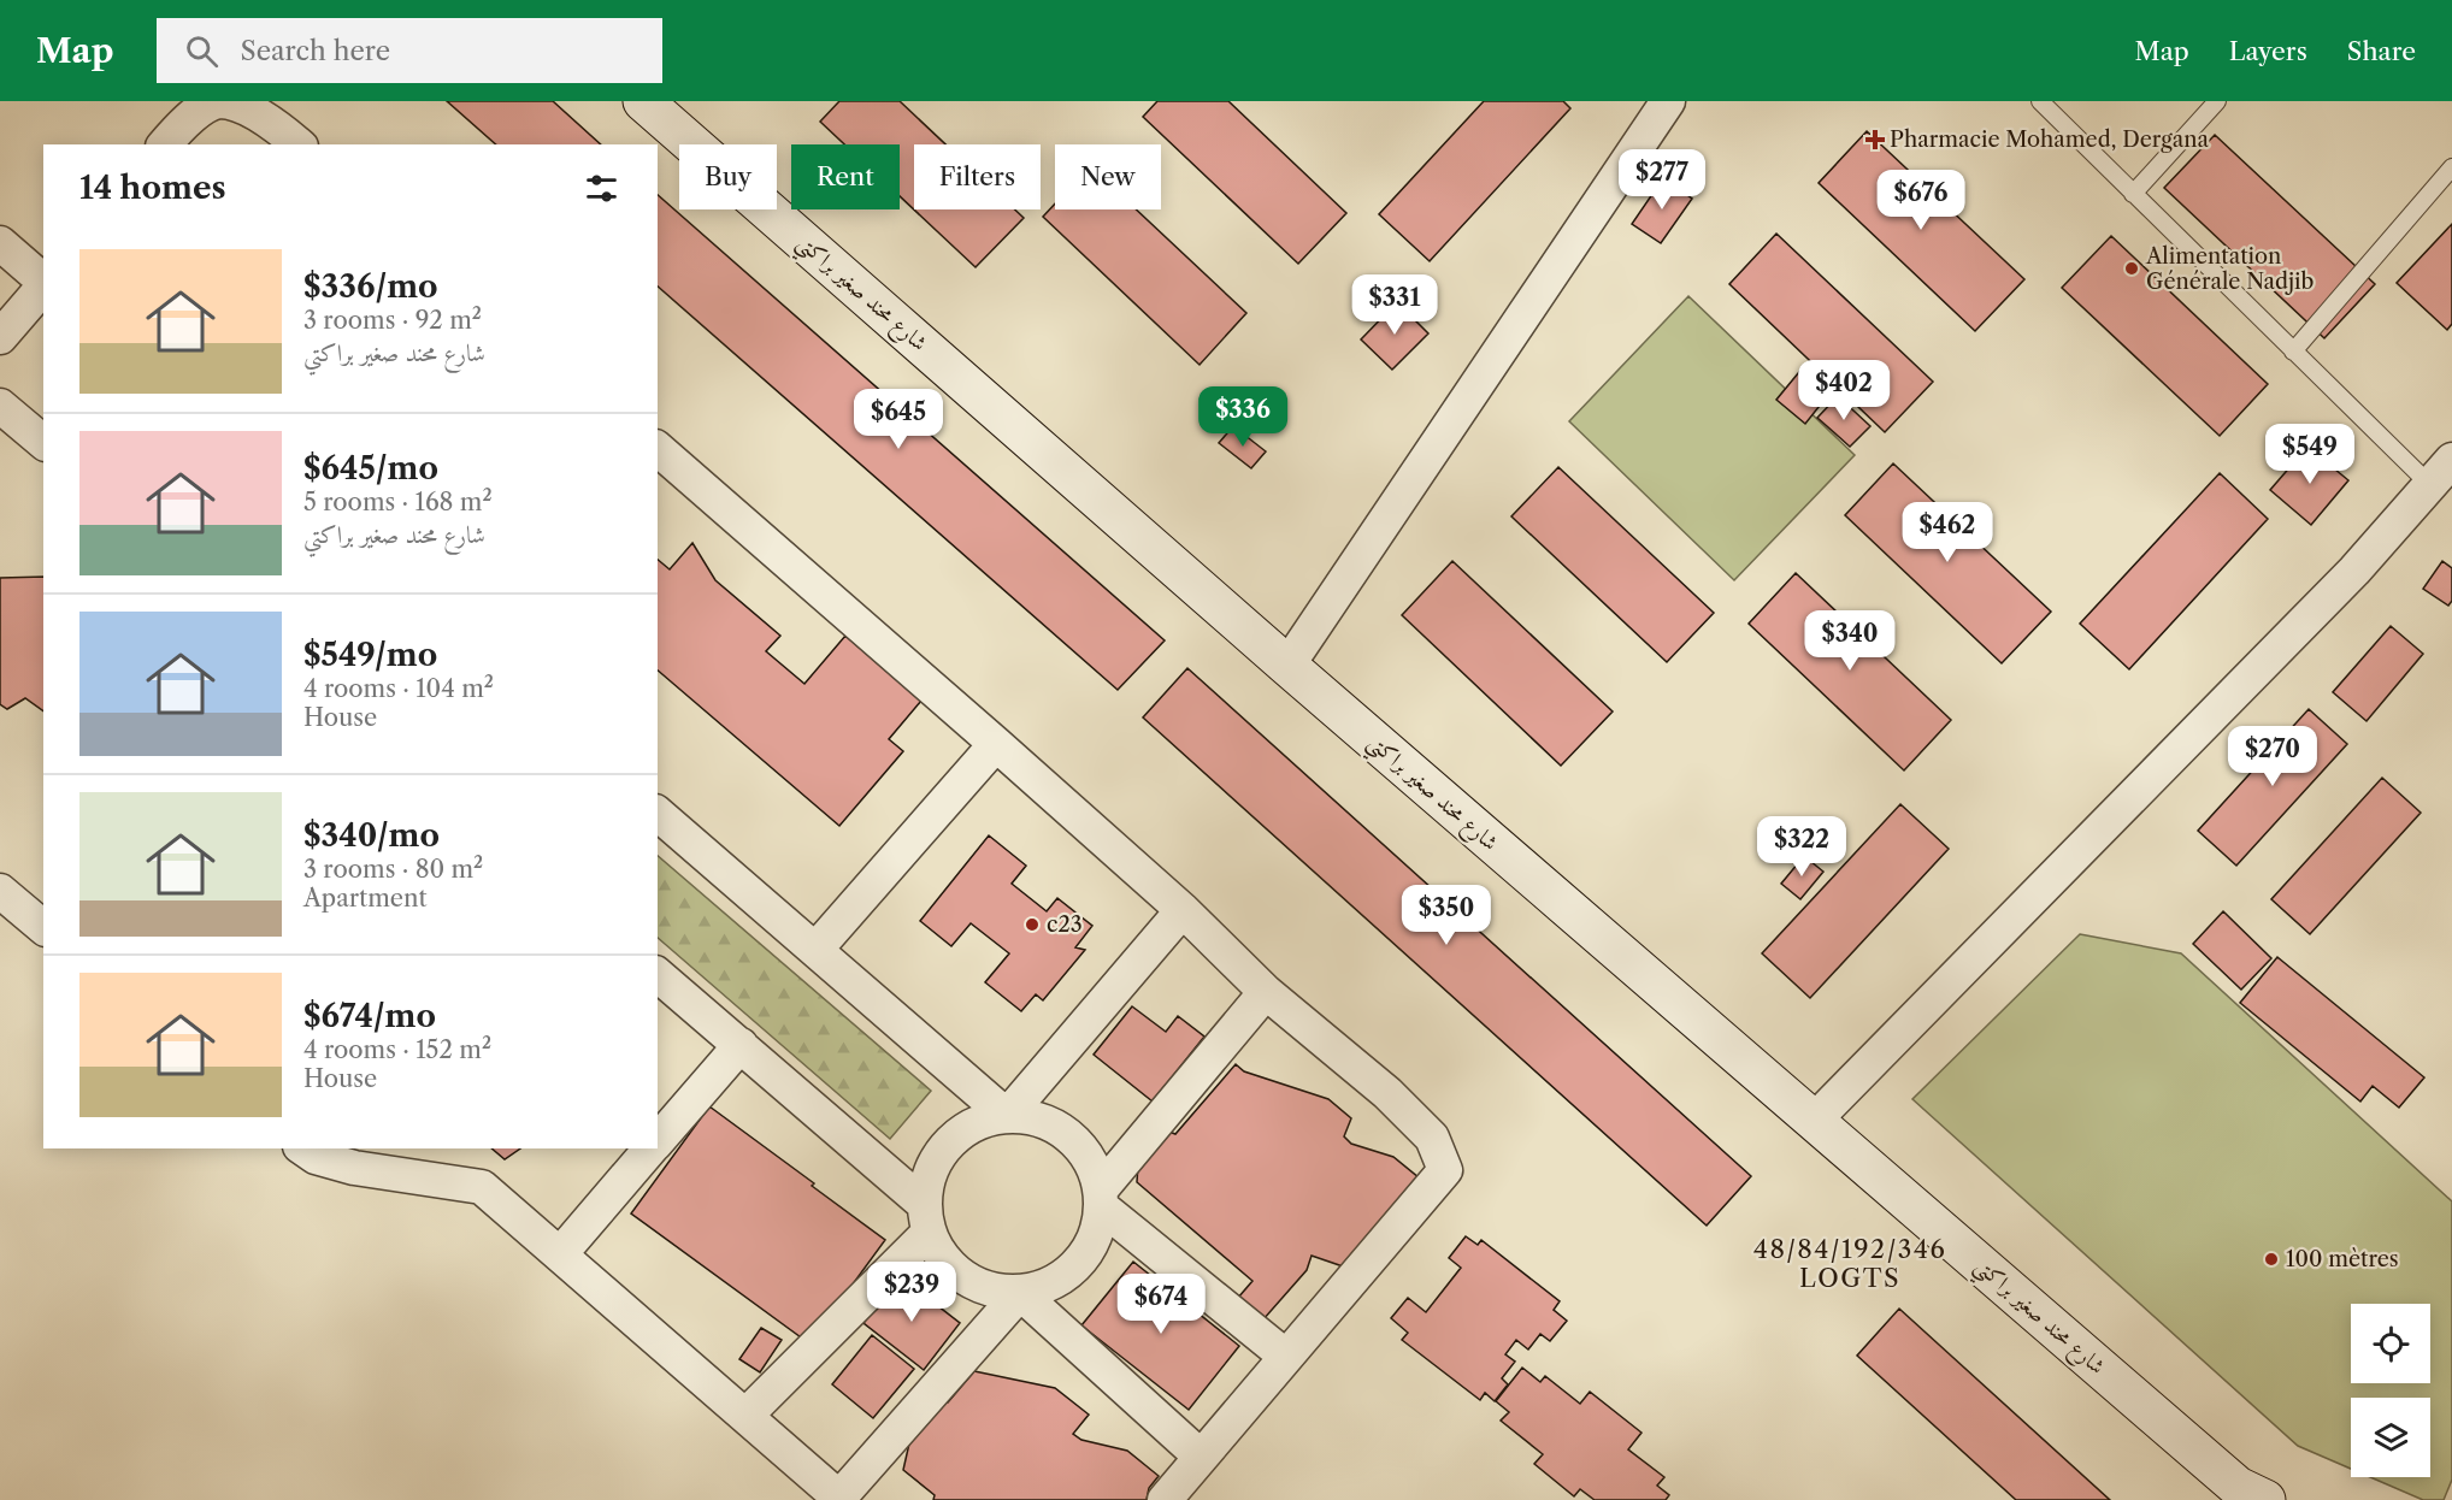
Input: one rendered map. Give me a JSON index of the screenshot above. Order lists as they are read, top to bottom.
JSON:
{
  "streets": {
    "street": ["شارع محند صغير براكتي"]
  },
  "districts": ["48/84/192/346 LOGTS"],
  "places": {
    "health": ["Pharmacie Mohamed, Dergana"],
    "other": ["Alimentation Générale Nadjib", "c23", "100 mètres"]
  },
  "page": {
    "header": "Map",
    "search": "Search here",
    "nav": ["Map", "Layers", "Share"],
    "chip": [
      "Buy",
      "Rent",
      "Filters",
      "New"
    ],
    "heading": "14 homes",
    "price": [
      "$277",
      "$676",
      "$331",
      "$402",
      "$336",
      "$645",
      "$549",
      "$462",
      "$340",
      "$270",
      "$322",
      "$350",
      "$239",
      "$674"
    ],
    "list": [
      {
        "name": "$336/mo",
        "note": "3 rooms · 92 m² · شارع محند صغير براكتي"
      },
      {
        "name": "$645/mo",
        "note": "5 rooms · 168 m² · شارع محند صغير براكتي"
      },
      {
        "name": "$549/mo",
        "note": "4 rooms · 104 m² · House"
      },
      {
        "name": "$340/mo",
        "note": "3 rooms · 80 m² · Apartment"
      },
      {
        "name": "$674/mo",
        "note": "4 rooms · 152 m² · House"
      }
    ]
  }
}
